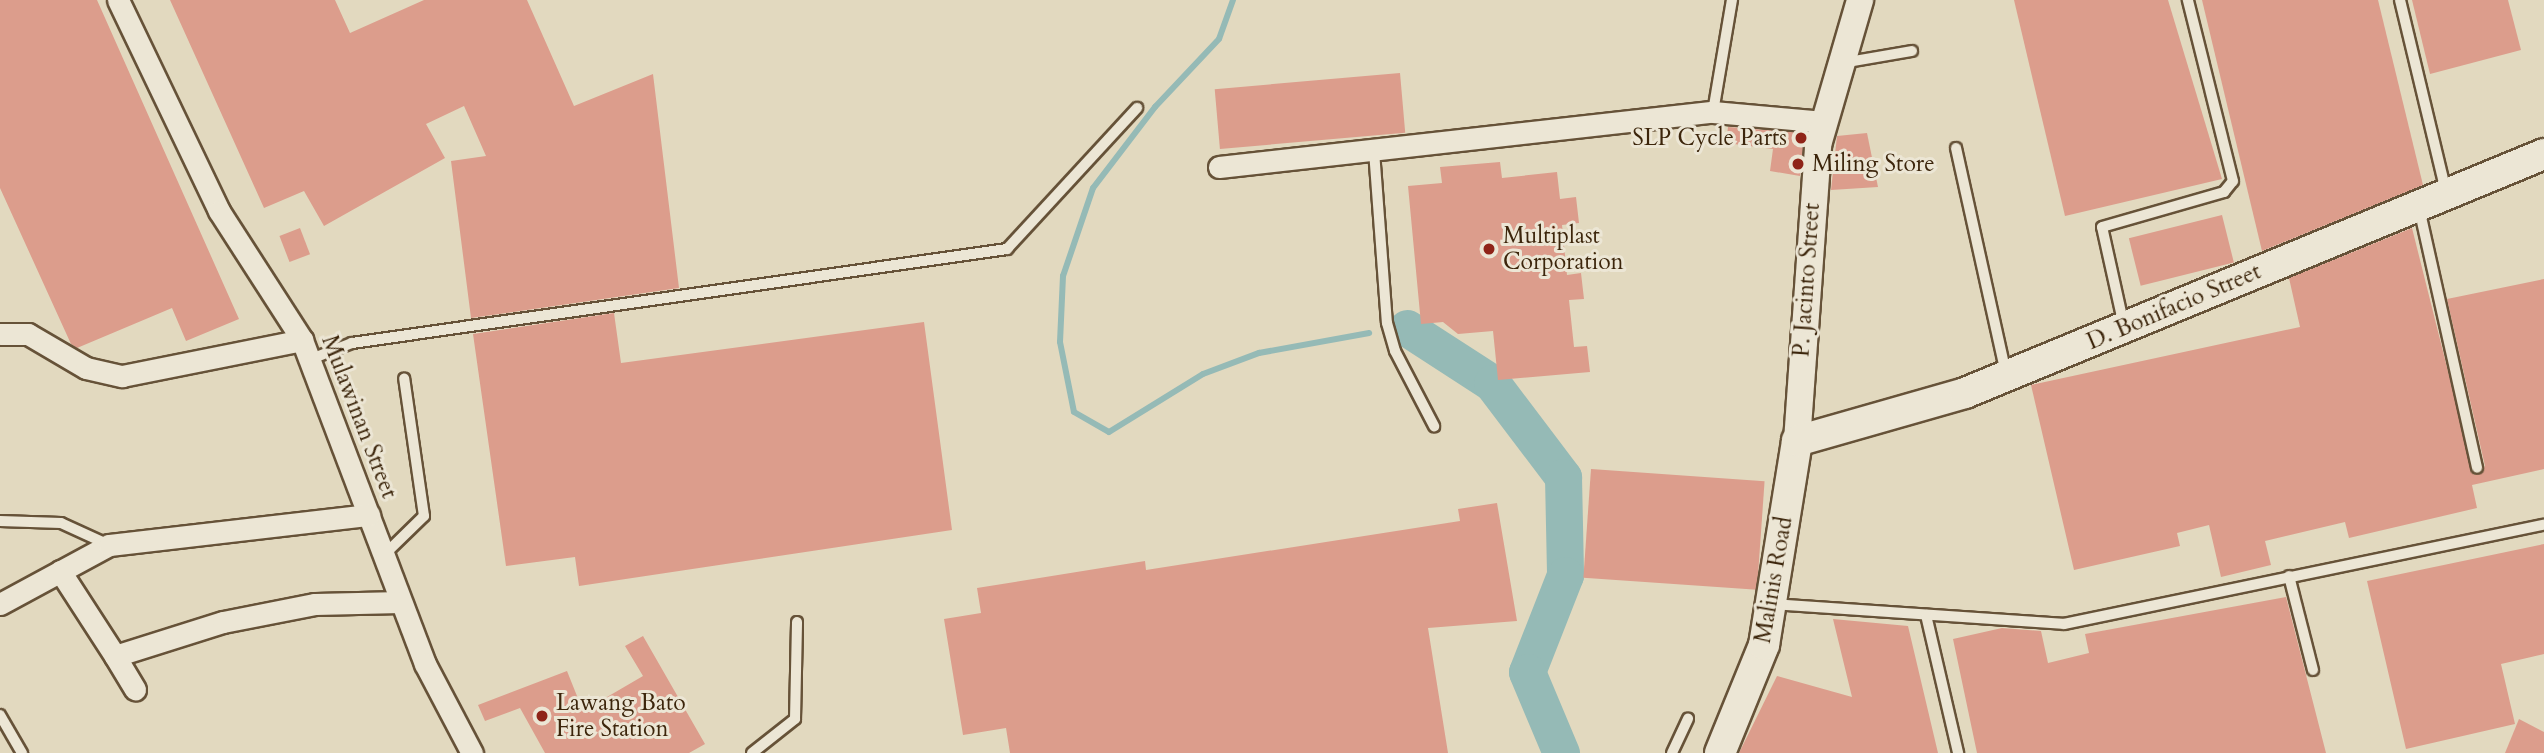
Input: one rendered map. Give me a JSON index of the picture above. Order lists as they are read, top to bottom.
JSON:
{
  "streets": {
    "main road": ["D. Bonifacio Street", "Malinis Road"],
    "street": ["P. Jacinto Street", "Mulawinan Street"]
  },
  "crossings": [
    ["P. Jacinto Street", "D. Bonifacio Street"],
    ["P. Jacinto Street", "Malinis Road"],
    ["D. Bonifacio Street", "Malinis Road"]
  ],
  "places": [
    "SLP Cycle Parts",
    "Miling Store",
    "Multiplast Corporation",
    "Lawang Bato Fire Station"
  ]
}
